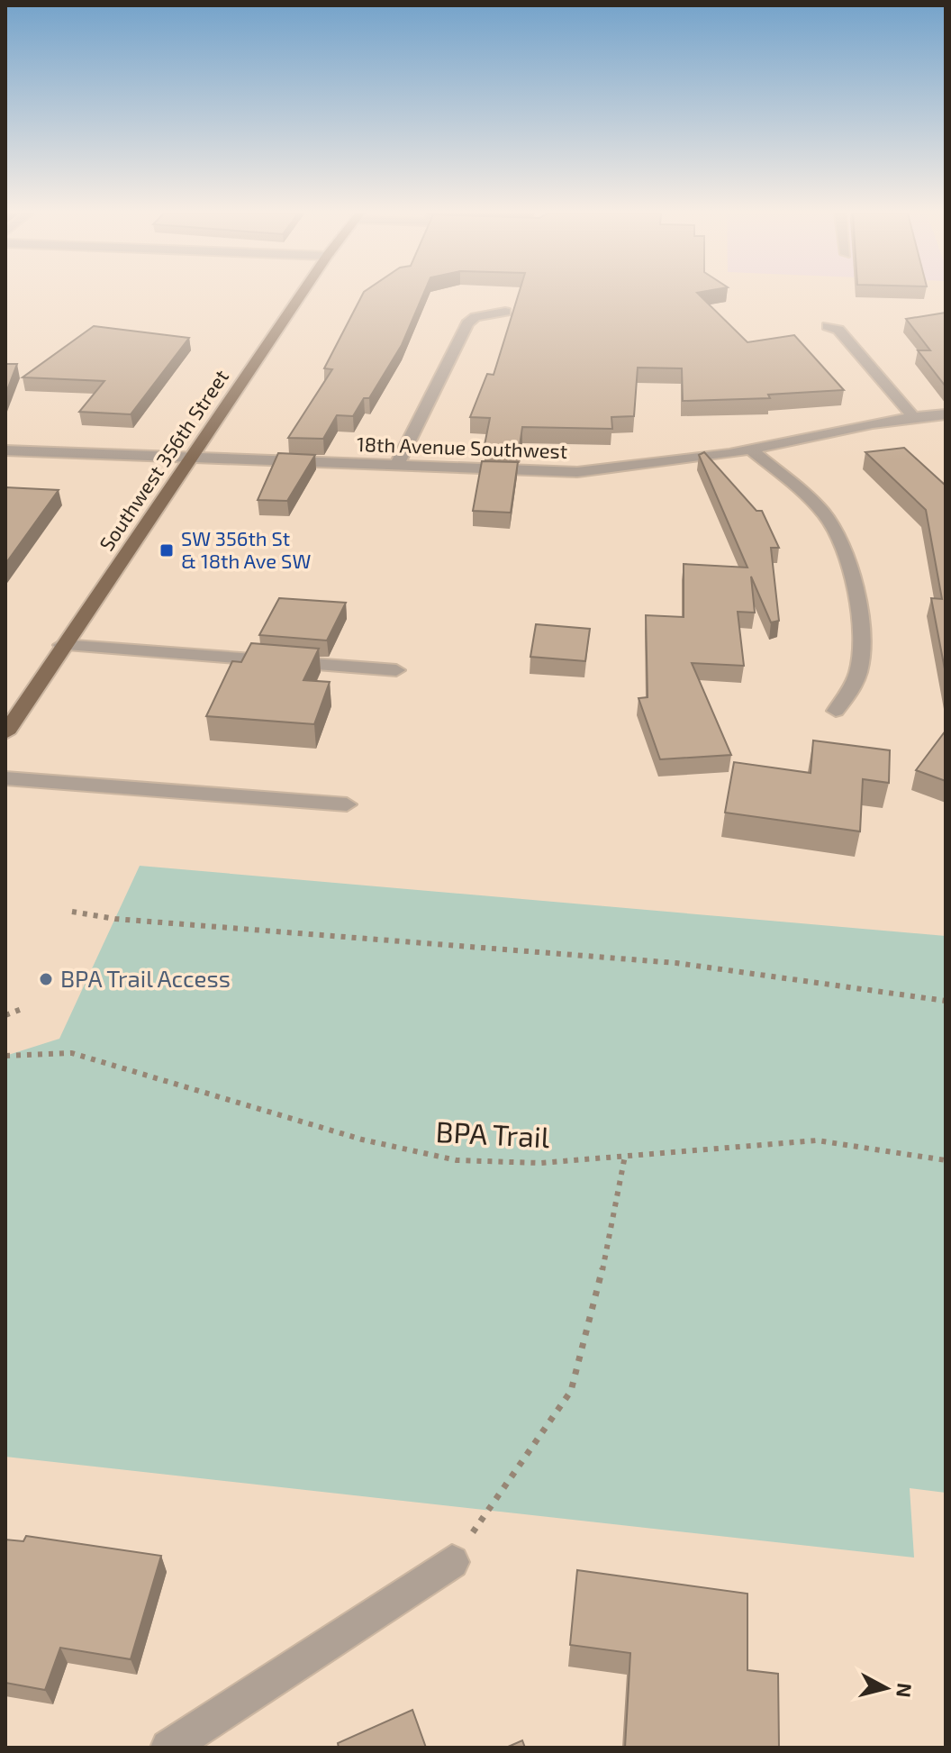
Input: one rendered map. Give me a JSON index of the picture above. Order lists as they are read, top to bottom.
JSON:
{
  "streets": {
    "main road": ["Southwest 356th Street"],
    "street": ["18th Avenue Southwest"],
    "path": ["BPA Trail"]
  },
  "crossings": [
    ["18th Avenue Southwest", "Southwest 356th Street"]
  ],
  "places": {
    "transit": ["SW 356th St & 18th Ave SW"],
    "other": ["BPA Trail Access"]
  },
  "north": "right"
}
